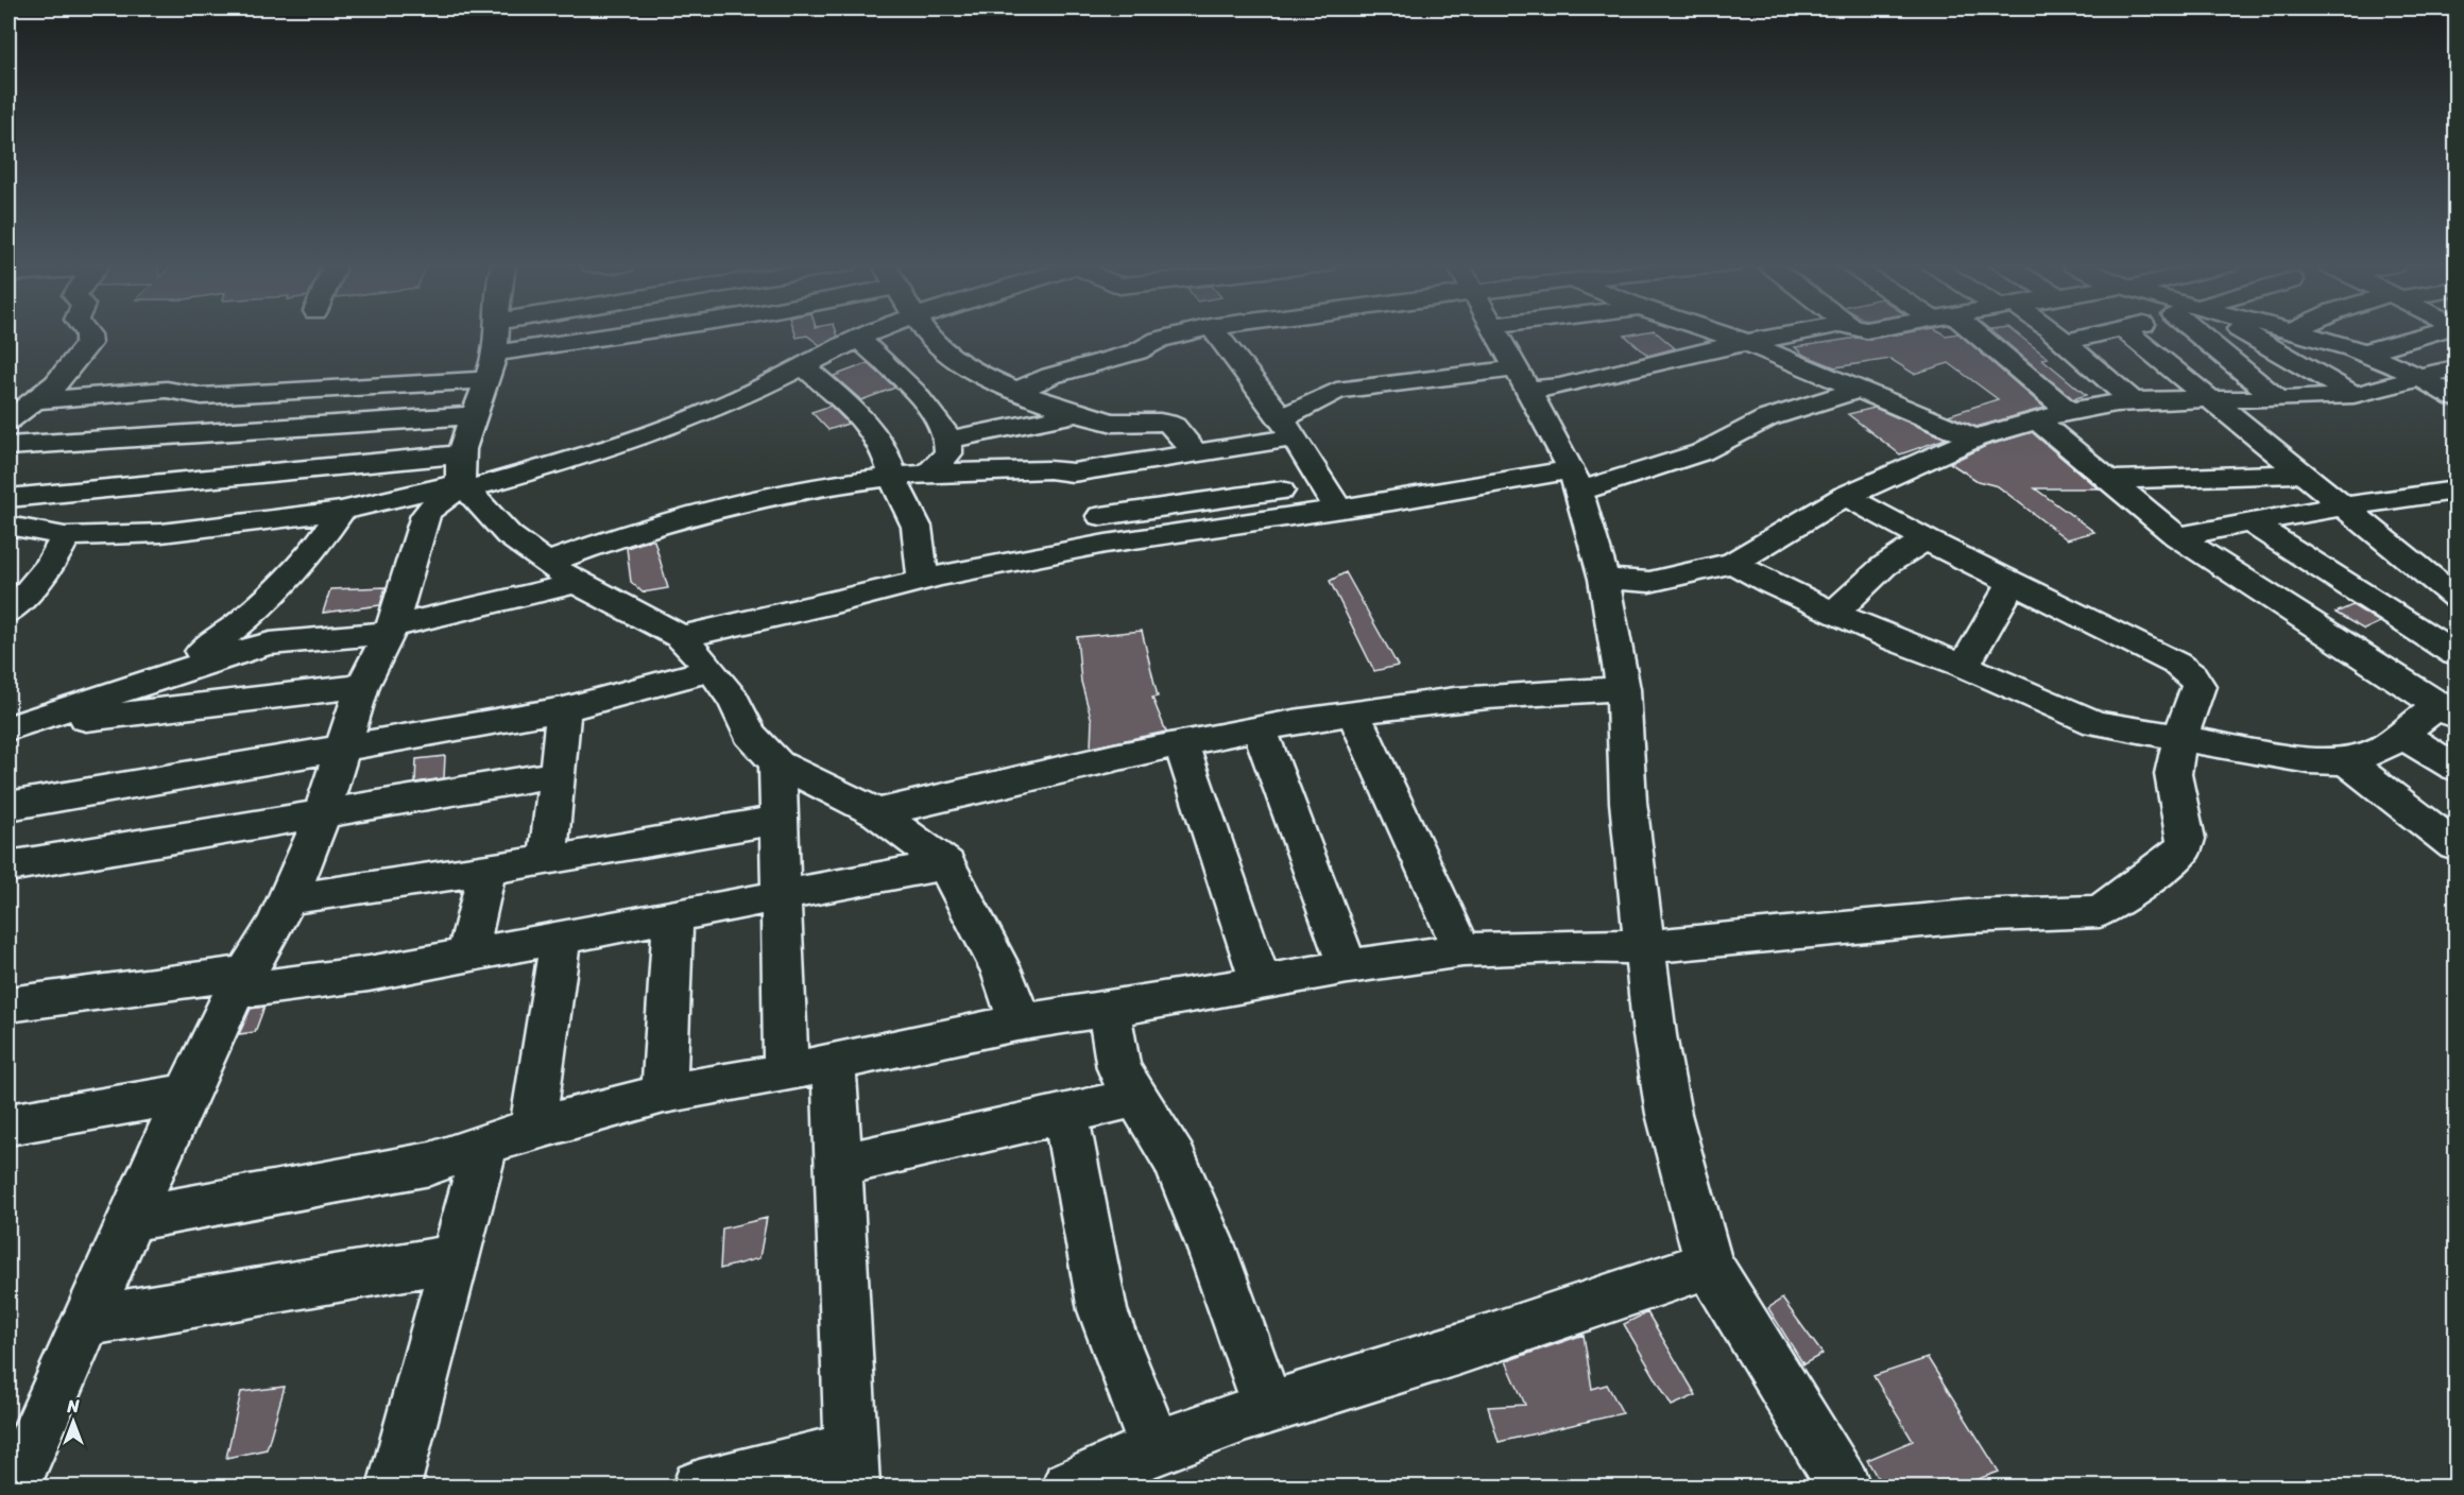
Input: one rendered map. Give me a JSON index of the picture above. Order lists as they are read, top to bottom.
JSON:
{
  "north": "top"
}
